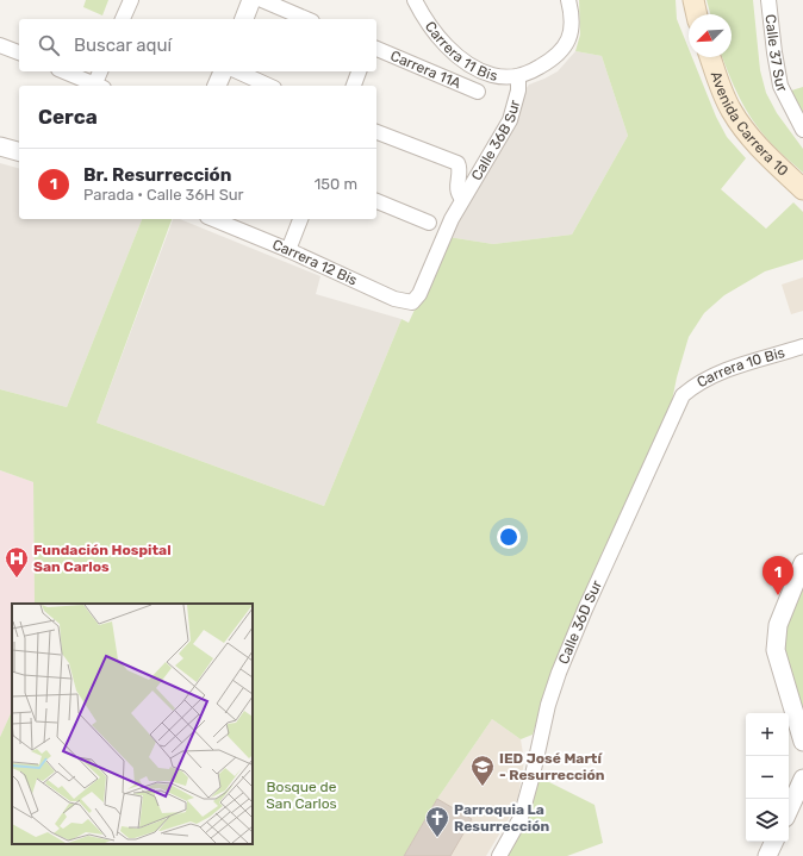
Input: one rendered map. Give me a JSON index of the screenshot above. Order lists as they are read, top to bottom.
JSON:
{
  "streets": {
    "main road": ["Avenida Carrera 10"],
    "street": [
      "Carrera 11 Bis",
      "Calle 37 Sur",
      "Carrera 11A",
      "Calle 36B Sur",
      "Carrera 12 Bis",
      "Carrera 10 Bis",
      "Calle 36D Sur"
    ]
  },
  "crossings": [
    ["Carrera 11 Bis", "Calle 36B Sur"],
    ["Calle 36B Sur", "Carrera 12 Bis"],
    ["Carrera 10 Bis", "Calle 36D Sur"]
  ],
  "parks": ["Bosque de San Carlos"],
  "places": {
    "hospital": ["Fundación Hospital San Carlos"],
    "school or university": ["IED José Martí - Resurrección"],
    "church": ["Parroquia La Resurrección"]
  },
  "north": "bottom left",
  "page": {
    "search": "Buscar aquí",
    "heading": "Cerca",
    "list": [
      {
        "mark": "1",
        "name": "Br. Resurrección",
        "note": "Parada · Calle 36H Sur",
        "value": "150 m"
      }
    ],
    "pins": "1",
    "map_buttons": ["+", "−"]
  }
}
